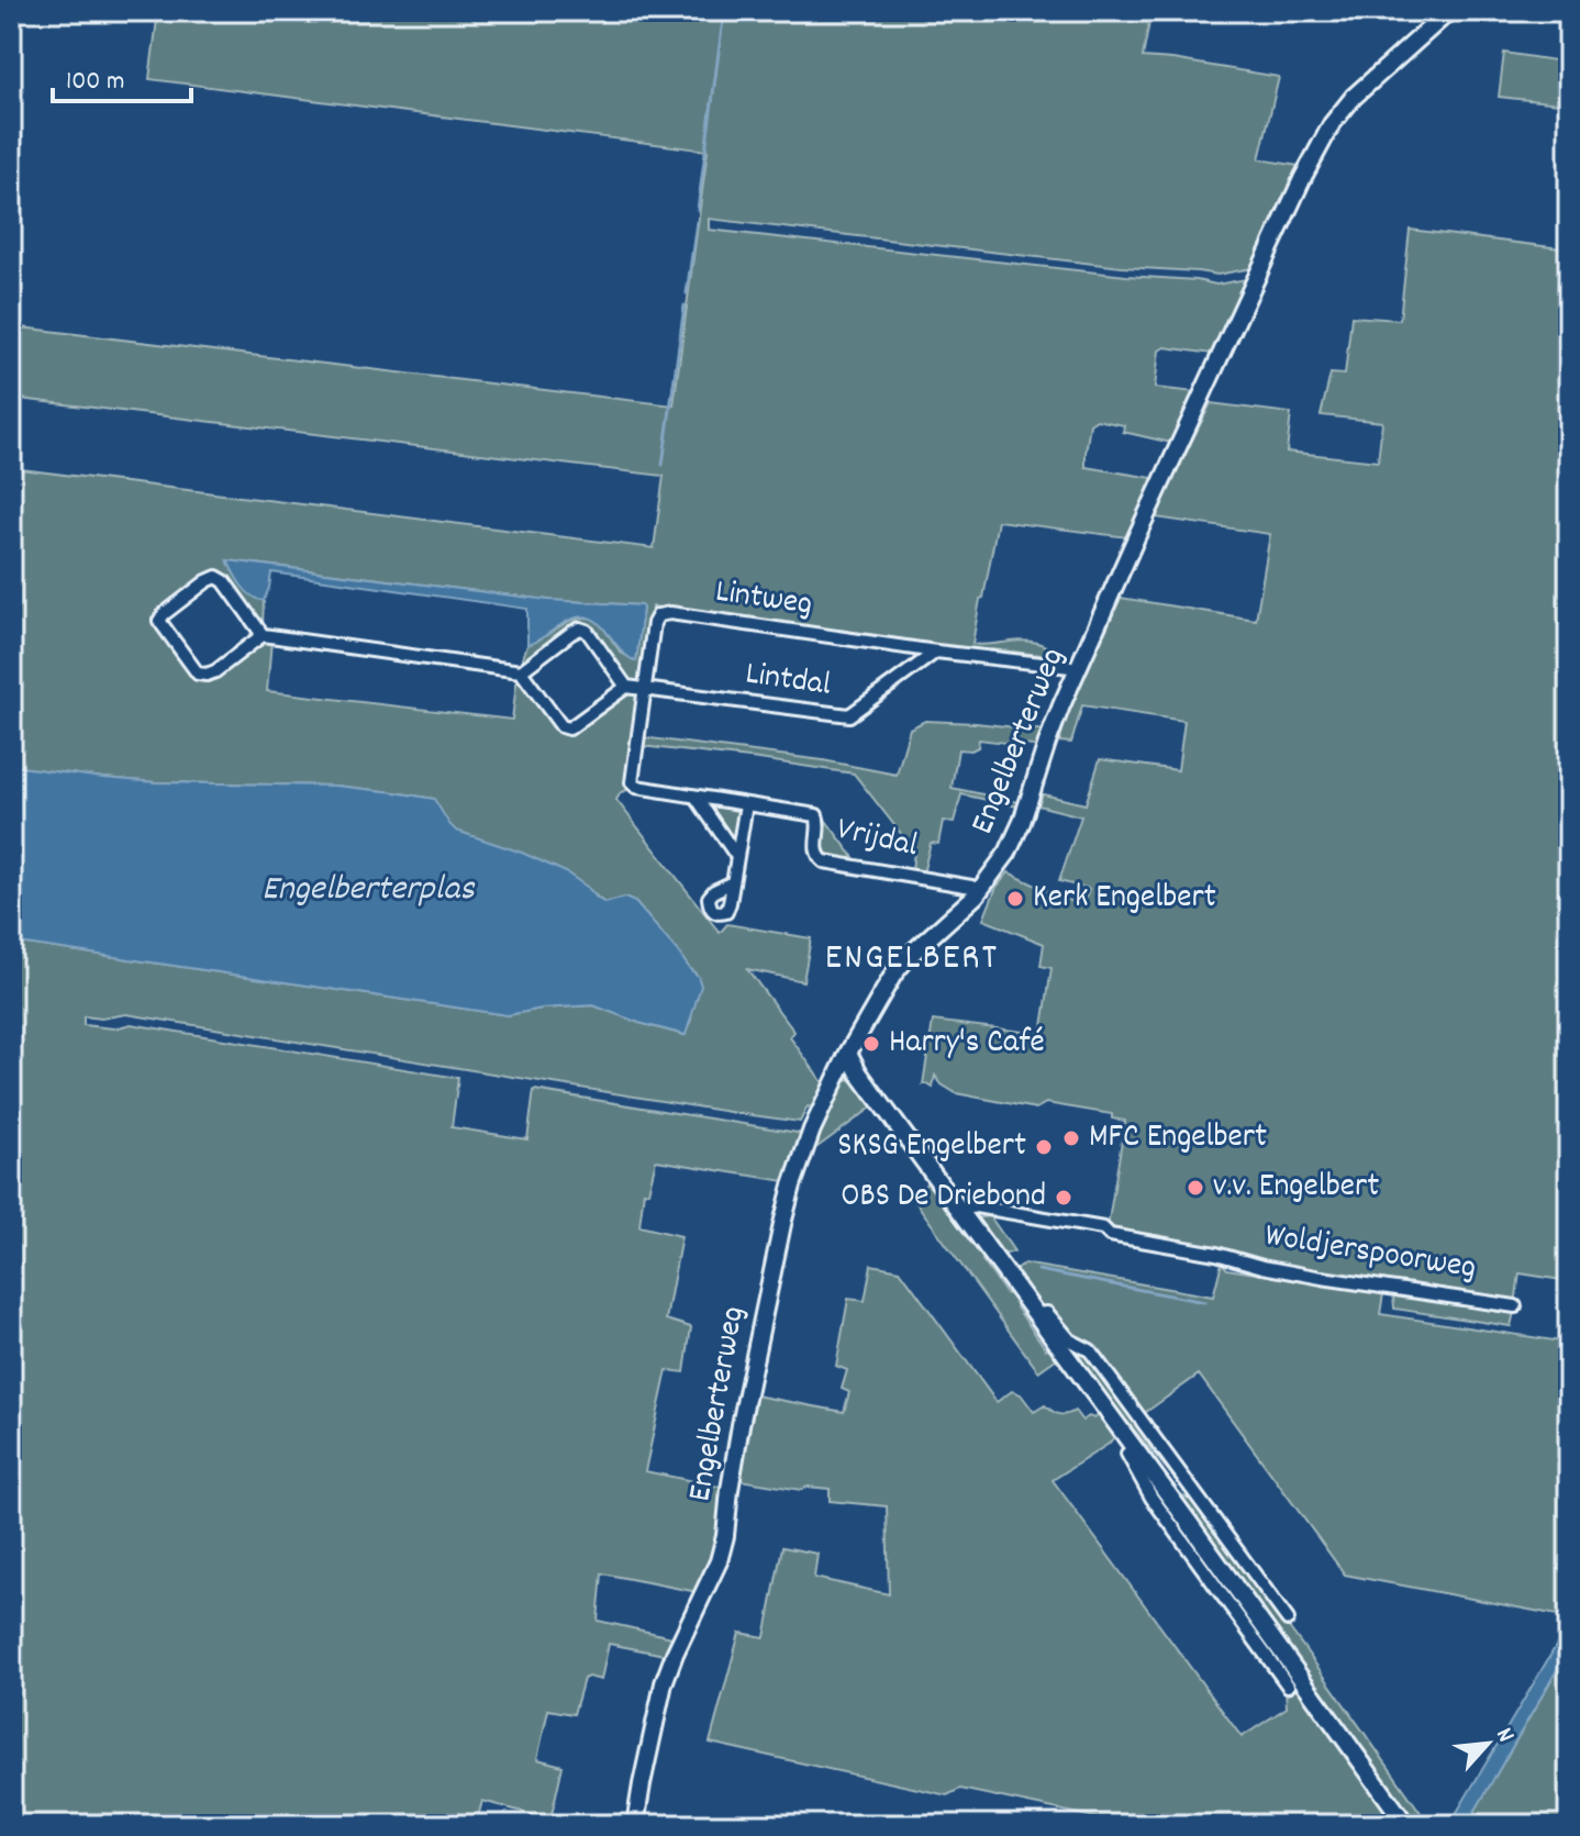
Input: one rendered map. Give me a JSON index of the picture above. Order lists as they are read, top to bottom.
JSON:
{
  "streets": {
    "street": [
      "Lintweg",
      "Lintdal",
      "Engelberterweg",
      "Vrijdal",
      "Woldjerspoorweg"
    ]
  },
  "crossings": [
    ["Lintweg", "Lintdal"],
    ["Lintweg", "Vrijdal"],
    ["Lintdal", "Vrijdal"],
    ["Engelberterweg", "Vrijdal"]
  ],
  "districts": ["ENGELBERT"],
  "water": ["Engelberterplas"],
  "places": [
    "Kerk Engelbert",
    "Harry's Café",
    "MFC Engelbert",
    "SKSG Engelbert",
    "v.v. Engelbert",
    "OBS De Driebond"
  ],
  "scale_bar": "100 m",
  "north": "top right"
}
